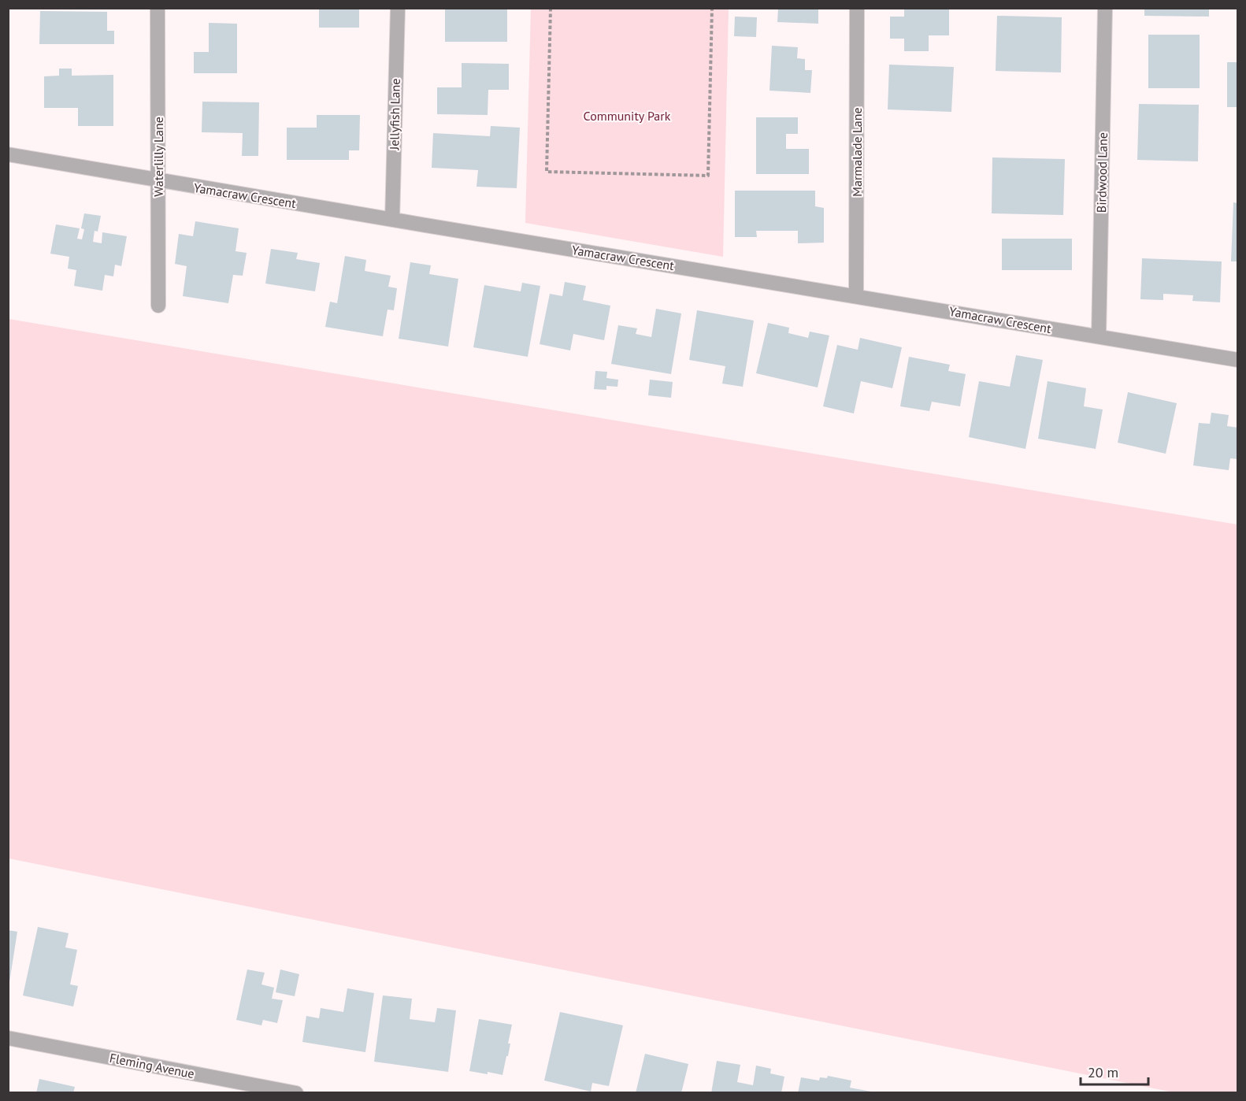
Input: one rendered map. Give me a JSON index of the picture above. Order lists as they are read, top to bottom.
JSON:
{
  "streets": {
    "street": [
      "Jellyfish Lane",
      "Marmalade Lane",
      "Waterlilly Lane",
      "Birdwood Lane",
      "Yamacraw Crescent",
      "Fleming Avenue"
    ]
  },
  "crossings": [
    ["Jellyfish Lane", "Yamacraw Crescent"],
    ["Marmalade Lane", "Yamacraw Crescent"],
    ["Waterlilly Lane", "Yamacraw Crescent"],
    ["Birdwood Lane", "Yamacraw Crescent"]
  ],
  "parks": ["Community Park"],
  "scale_bar": "20 m"
}
